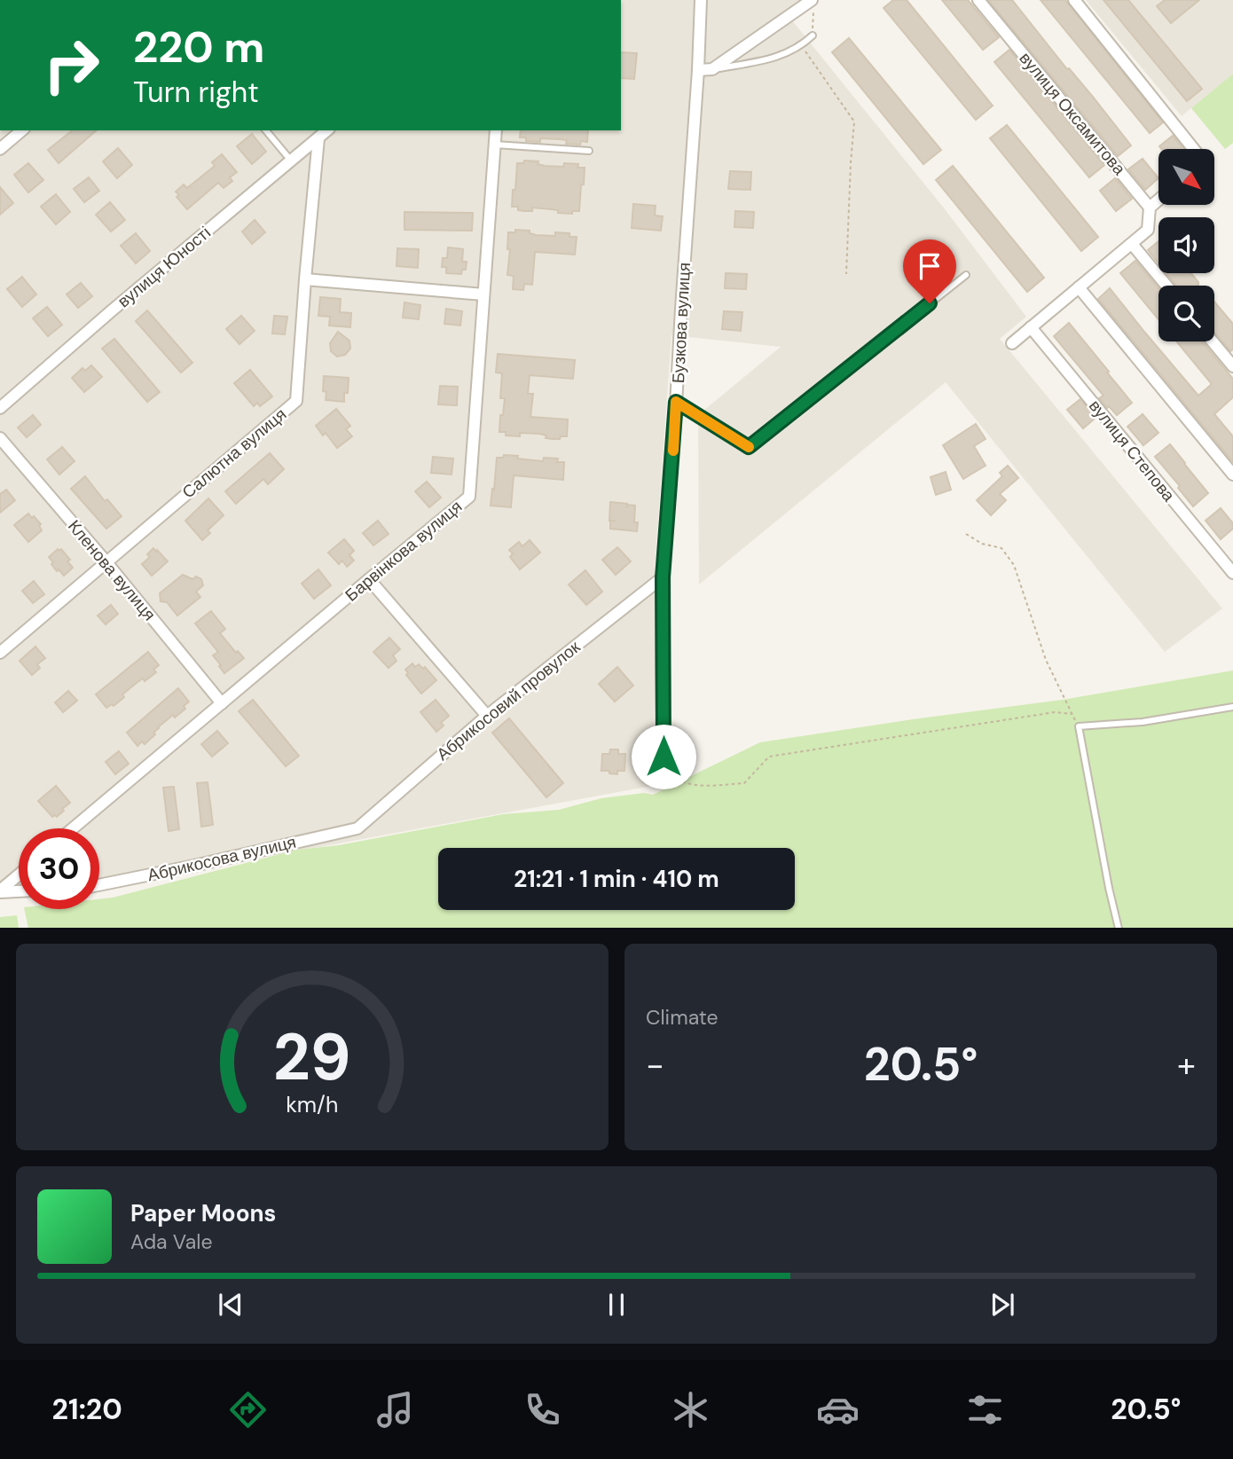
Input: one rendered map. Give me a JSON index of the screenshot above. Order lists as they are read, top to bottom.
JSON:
{
  "streets": {
    "street": [
      "вулиця Оксамитова",
      "вулиця Юності",
      "Бузкова вулиця",
      "вулиця Степова",
      "Салютна вулиця",
      "Барвінкова вулиця",
      "Кленова вулиця",
      "Абрикосовий провулок",
      "Абрикосова вулиця"
    ]
  },
  "crossings": [
    ["вулиця Юності", "Салютна вулиця"],
    ["Бузкова вулиця", "Абрикосовий провулок"],
    ["Салютна вулиця", "Кленова вулиця"],
    ["Барвінкова вулиця", "Кленова вулиця"],
    ["Абрикосовий провулок", "Абрикосова вулиця"]
  ],
  "north": "bottom right",
  "page": {
    "turn": ["220 m", "Turn right"],
    "limit": "30",
    "trip": "21:21 · 1 min · 410 m",
    "tile": "Climate",
    "heat": ["−", "20.5°", "+"],
    "song": ["Paper Moons", "Ada Vale"],
    "tabs": ["21:20", "20.5°"],
    "gauge": ["29", "km/h"]
  }
}
